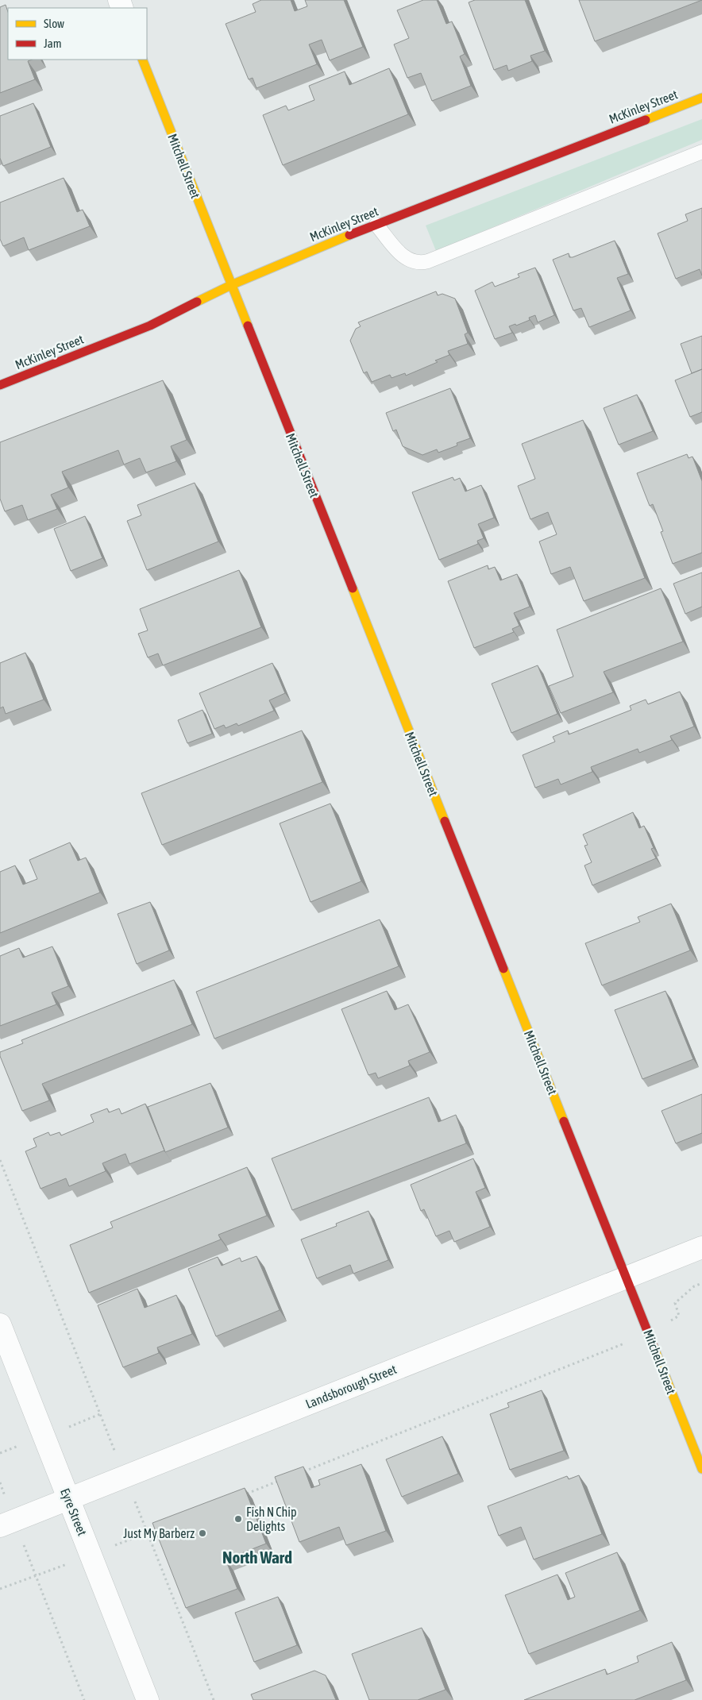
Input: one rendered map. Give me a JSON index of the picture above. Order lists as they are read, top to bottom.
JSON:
{
  "streets": {
    "street": [
      "McKinley Street",
      "Mitchell Street",
      "Landsborough Street",
      "Eyre Street"
    ]
  },
  "crossings": [
    ["McKinley Street", "Mitchell Street"],
    ["Mitchell Street", "Landsborough Street"],
    ["Landsborough Street", "Eyre Street"]
  ],
  "districts": ["North Ward"],
  "places": ["Fish N Chip Delights", "Just My Barberz"],
  "legend": ["Slow", "Jam"]
}
